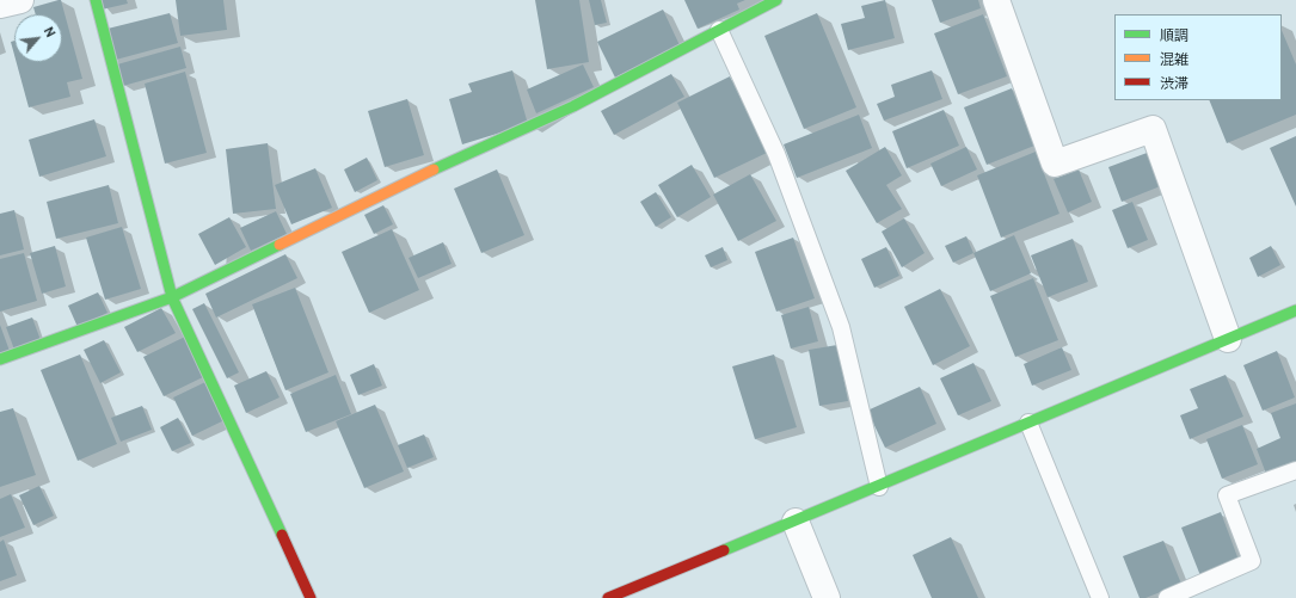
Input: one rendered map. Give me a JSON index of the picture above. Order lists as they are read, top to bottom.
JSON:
{
  "legend": ["順調", "混雑", "渋滞"],
  "north": "top right"
}
